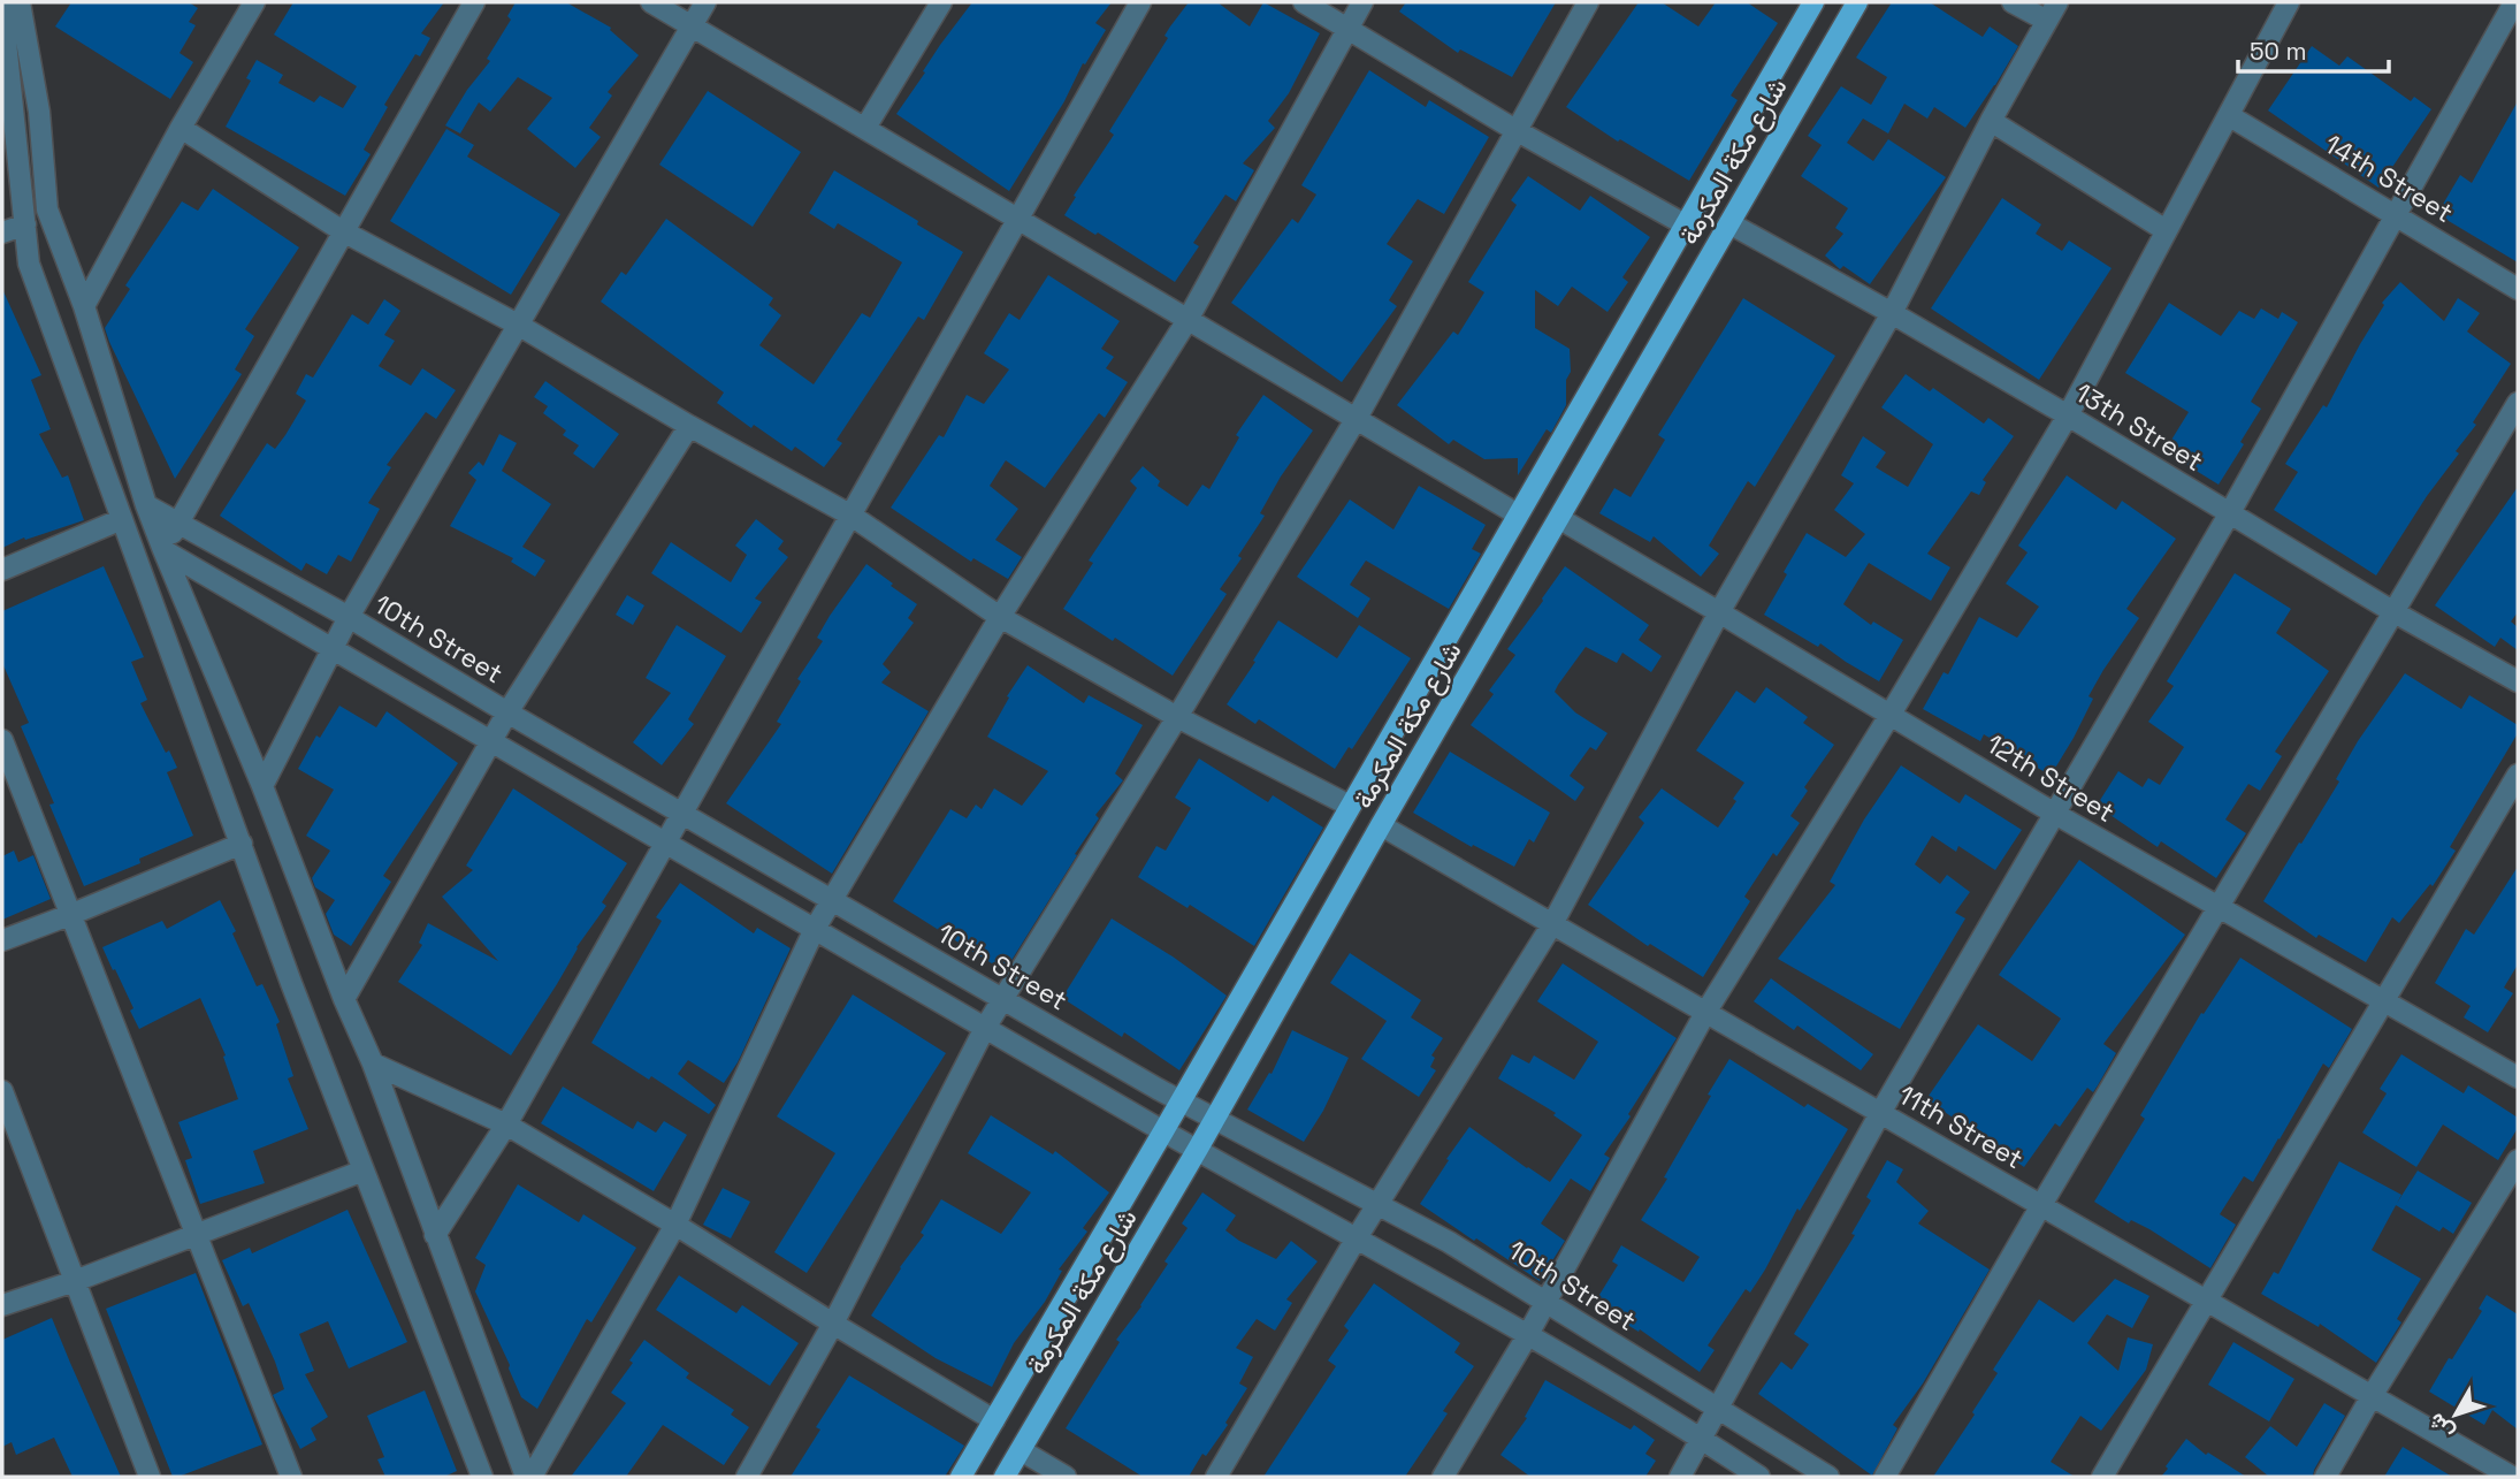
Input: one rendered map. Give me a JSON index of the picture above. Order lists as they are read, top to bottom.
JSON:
{
  "streets": {
    "main road": ["شارع مكة المكرمة"],
    "street": [
      "14th Street",
      "13th Street",
      "10th Street",
      "12th Street",
      "11th Street"
    ]
  },
  "crossings": [
    ["شارع مكة المكرمة", "13th Street"],
    ["شارع مكة المكرمة", "10th Street"],
    ["شارع مكة المكرمة", "12th Street"],
    ["شارع مكة المكرمة", "11th Street"]
  ],
  "scale_bar": "50 m",
  "north": "bottom left"
}
